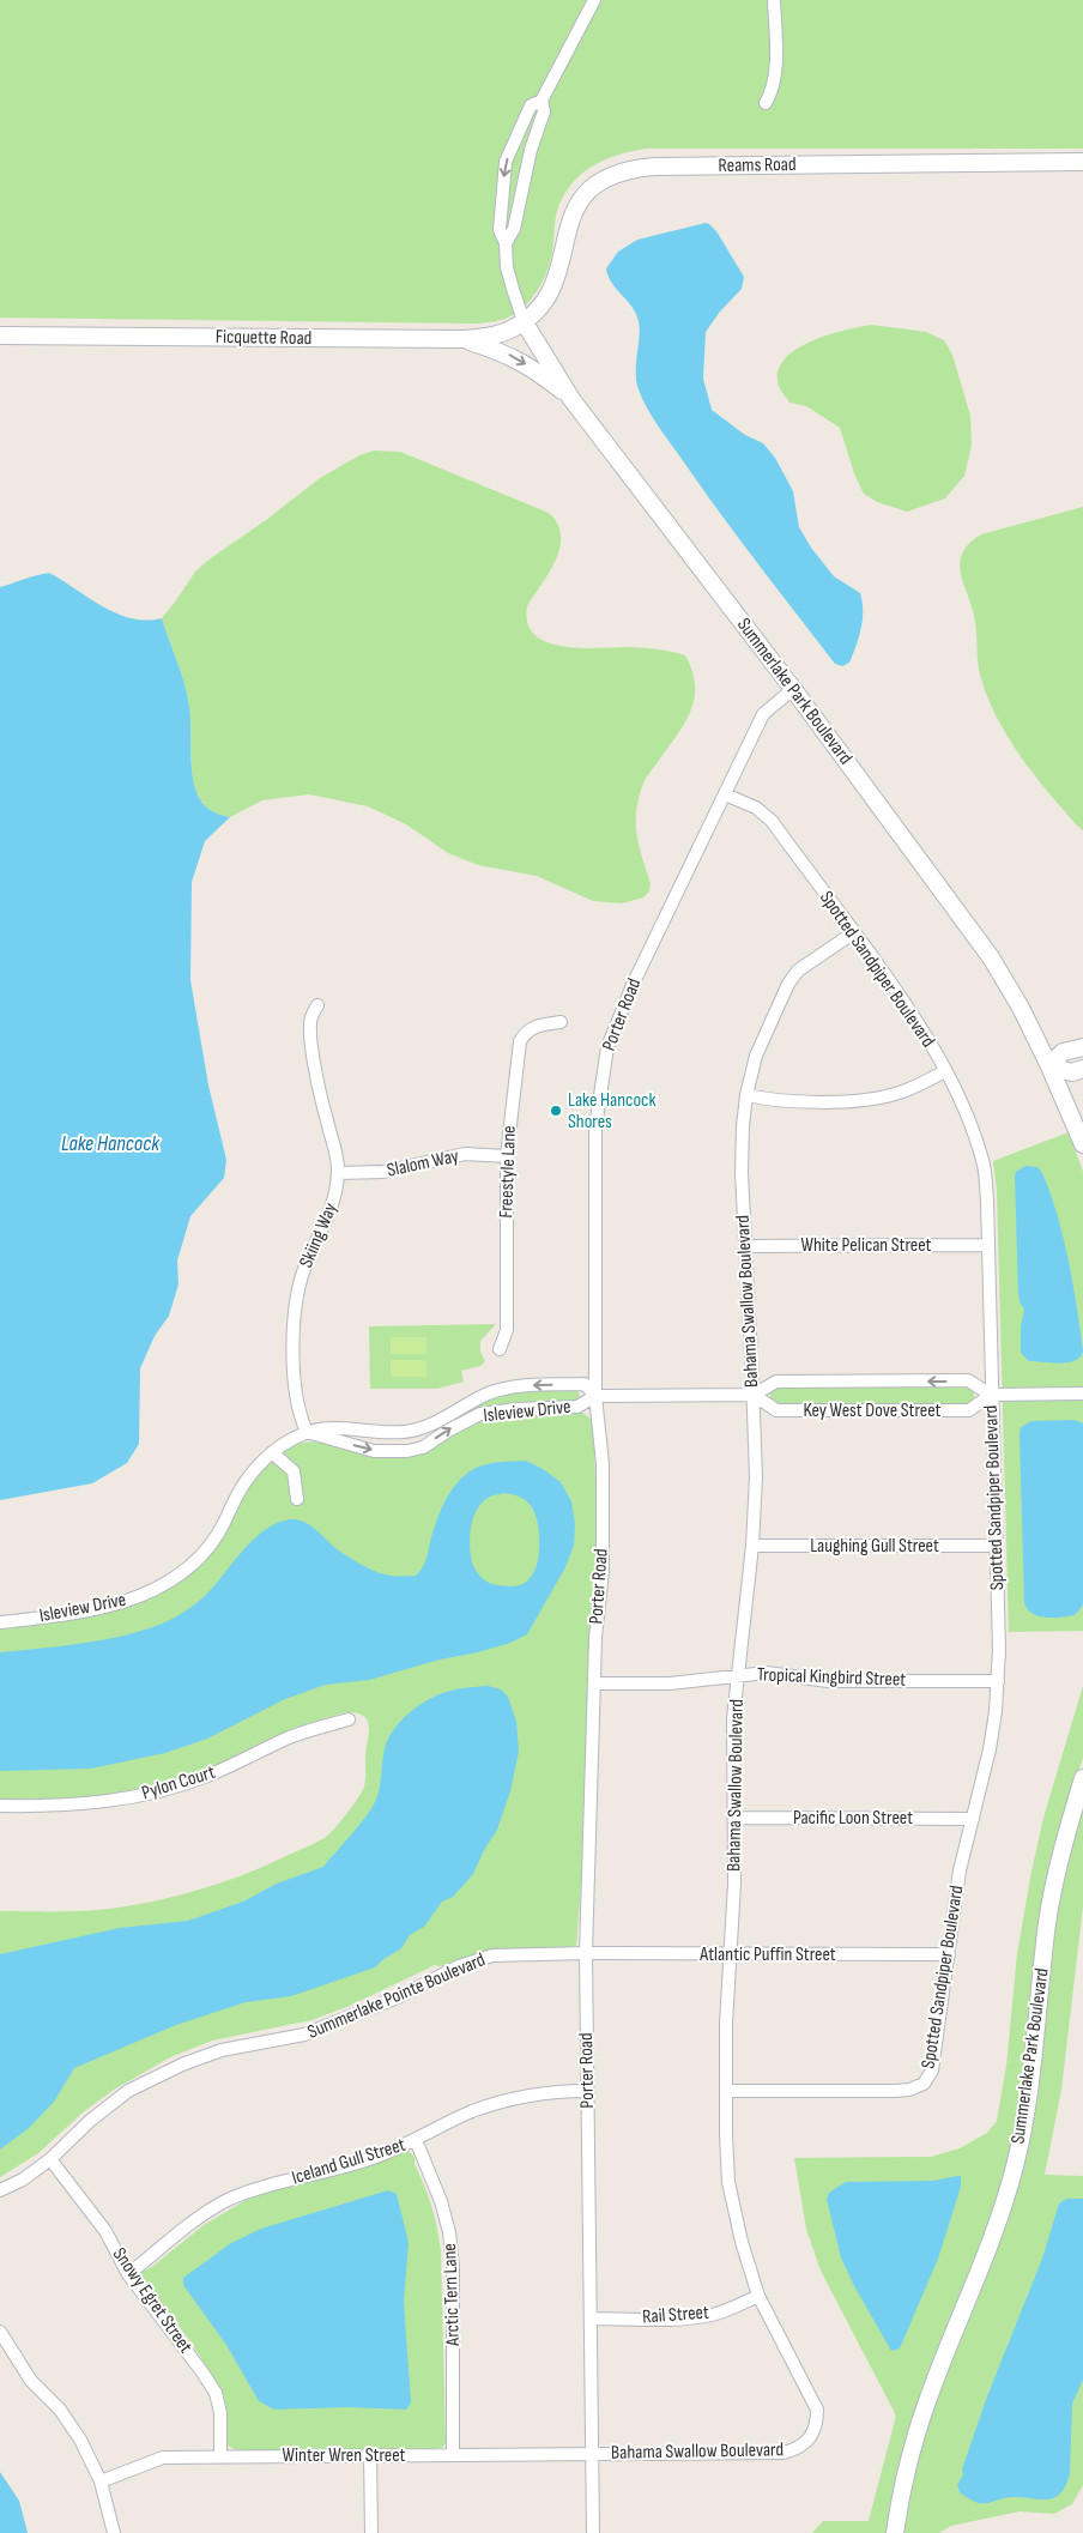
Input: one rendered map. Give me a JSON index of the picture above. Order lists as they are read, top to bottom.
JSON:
{
  "streets": {
    "main road": ["Reams Road", "Ficquette Road", "Summerlake Park Boulevard"],
    "street": [
      "Spotted Sandpiper Boulevard",
      "Porter Road",
      "Slalom Way",
      "Freestyle Lane",
      "Skiing Way",
      "White Pelican Street",
      "Bahama Swallow Boulevard",
      "Key West Dove Street",
      "Isleview Drive",
      "Laughing Gull Street",
      "Tropical Kingbird Street",
      "Pylon Court",
      "Pacific Loon Street",
      "Atlantic Puffin Street",
      "Summerlake Pointe Boulevard",
      "Iceland Gull Street",
      "Arctic Tern Lane",
      "Snowy Egret Street",
      "Rail Street",
      "Winter Wren Street"
    ]
  },
  "crossings": [
    ["Reams Road", "Ficquette Road"],
    ["Reams Road", "Summerlake Park Boulevard"],
    ["Ficquette Road", "Summerlake Park Boulevard"],
    ["Summerlake Park Boulevard", "Porter Road"],
    ["Spotted Sandpiper Boulevard", "Porter Road"],
    ["Spotted Sandpiper Boulevard", "White Pelican Street"],
    ["Spotted Sandpiper Boulevard", "Bahama Swallow Boulevard"],
    ["Spotted Sandpiper Boulevard", "Key West Dove Street"],
    ["Spotted Sandpiper Boulevard", "Laughing Gull Street"],
    ["Spotted Sandpiper Boulevard", "Tropical Kingbird Street"],
    ["Spotted Sandpiper Boulevard", "Pacific Loon Street"],
    ["Spotted Sandpiper Boulevard", "Atlantic Puffin Street"],
    ["Porter Road", "Bahama Swallow Boulevard"],
    ["Porter Road", "Key West Dove Street"],
    ["Porter Road", "Isleview Drive"],
    ["Porter Road", "Tropical Kingbird Street"],
    ["Porter Road", "Atlantic Puffin Street"],
    ["Porter Road", "Summerlake Pointe Boulevard"],
    ["Porter Road", "Iceland Gull Street"],
    ["Porter Road", "Rail Street"],
    ["Porter Road", "Winter Wren Street"],
    ["Slalom Way", "Freestyle Lane"],
    ["Slalom Way", "Skiing Way"],
    ["Skiing Way", "Isleview Drive"],
    ["White Pelican Street", "Bahama Swallow Boulevard"],
    ["Bahama Swallow Boulevard", "Key West Dove Street"],
    ["Bahama Swallow Boulevard", "Laughing Gull Street"],
    ["Bahama Swallow Boulevard", "Tropical Kingbird Street"],
    ["Bahama Swallow Boulevard", "Pacific Loon Street"],
    ["Bahama Swallow Boulevard", "Atlantic Puffin Street"],
    ["Bahama Swallow Boulevard", "Rail Street"],
    ["Bahama Swallow Boulevard", "Winter Wren Street"],
    ["Key West Dove Street", "Isleview Drive"],
    ["Atlantic Puffin Street", "Summerlake Pointe Boulevard"],
    ["Summerlake Pointe Boulevard", "Snowy Egret Street"],
    ["Iceland Gull Street", "Arctic Tern Lane"],
    ["Iceland Gull Street", "Snowy Egret Street"],
    ["Arctic Tern Lane", "Winter Wren Street"],
    ["Snowy Egret Street", "Winter Wren Street"]
  ],
  "water": ["Lake Hancock"],
  "places": ["Lake Hancock Shores"]
}
